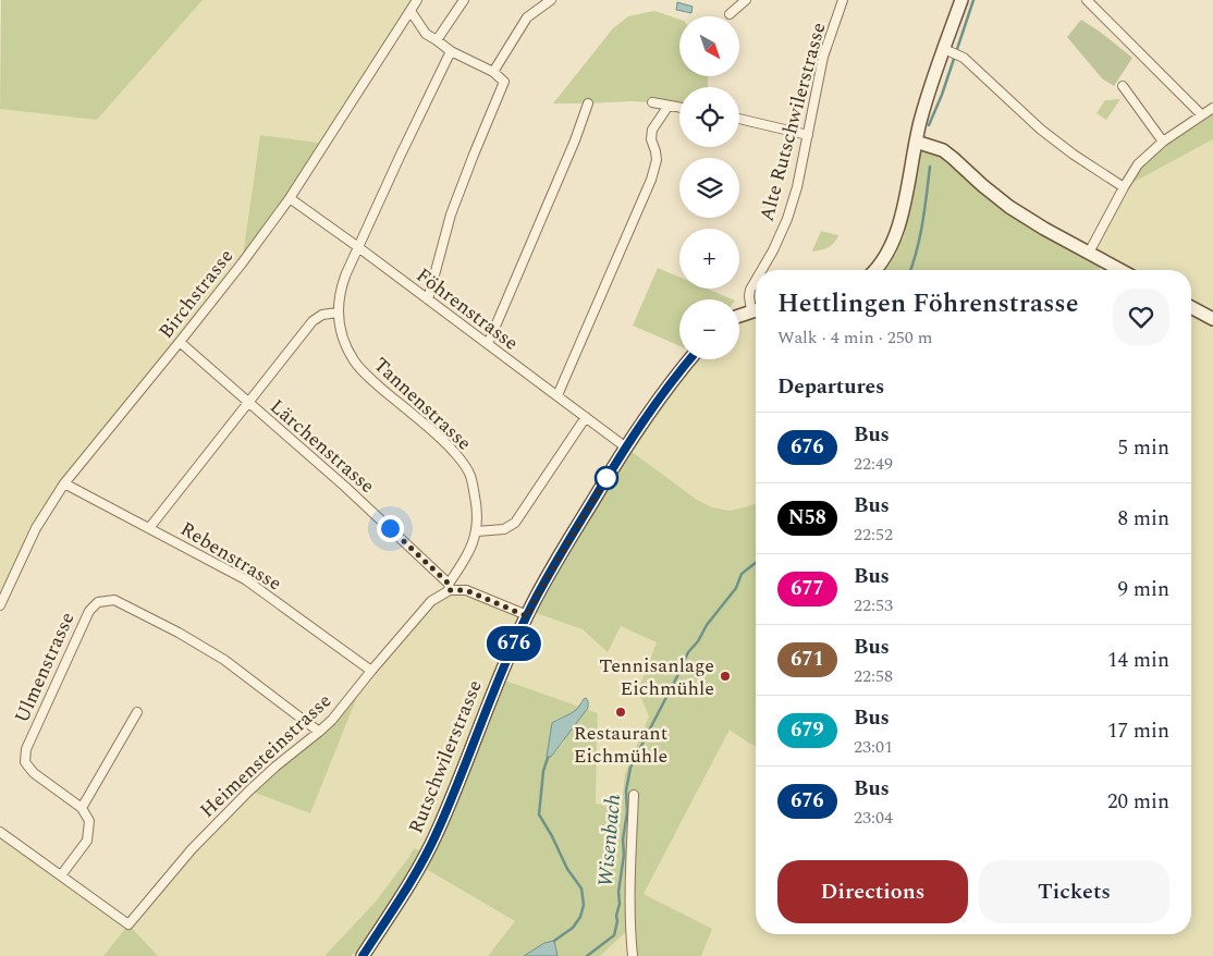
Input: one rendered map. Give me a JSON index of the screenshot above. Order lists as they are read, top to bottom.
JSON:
{
  "streets": {
    "street": [
      "Alte Rutschwilerstrasse",
      "Birchstrasse",
      "Föhrenstrasse",
      "Tannenstrasse",
      "Lärchenstrasse",
      "Rebenstrasse",
      "Ulmenstrasse",
      "Heimensteinstrasse",
      "Rutschwilerstrasse"
    ]
  },
  "crossings": [
    ["Birchstrasse", "Föhrenstrasse"],
    ["Birchstrasse", "Lärchenstrasse"],
    ["Birchstrasse", "Rebenstrasse"],
    ["Föhrenstrasse", "Tannenstrasse"],
    ["Föhrenstrasse", "Rutschwilerstrasse"],
    ["Tannenstrasse", "Lärchenstrasse"],
    ["Tannenstrasse", "Heimensteinstrasse"],
    ["Lärchenstrasse", "Heimensteinstrasse"],
    ["Rebenstrasse", "Heimensteinstrasse"],
    ["Ulmenstrasse", "Heimensteinstrasse"]
  ],
  "water": ["Wisenbach"],
  "places": ["Tennisanlage Eichmühle", "Restaurant Eichmühle"],
  "lines": ["bus line 676"],
  "north": "bottom right",
  "page": {
    "on_map": "676",
    "map_buttons": ["+", "−"],
    "heading": [
      ["Hettlingen Föhrenstrasse", "Walk · 4 min · 250 m"],
      "Departures"
    ],
    "list": [
      {
        "mark": "676",
        "name": "Bus",
        "note": "22:49",
        "value": "5 min"
      },
      {
        "mark": "N58",
        "name": "Bus",
        "note": "22:52",
        "value": "8 min"
      },
      {
        "mark": "677",
        "name": "Bus",
        "note": "22:53",
        "value": "9 min"
      },
      {
        "mark": "671",
        "name": "Bus",
        "note": "22:58",
        "value": "14 min"
      },
      {
        "mark": "679",
        "name": "Bus",
        "note": "23:01",
        "value": "17 min"
      },
      {
        "mark": "676",
        "name": "Bus",
        "note": "23:04",
        "value": "20 min"
      }
    ],
    "buttons": ["Directions", "Tickets"]
  }
}
